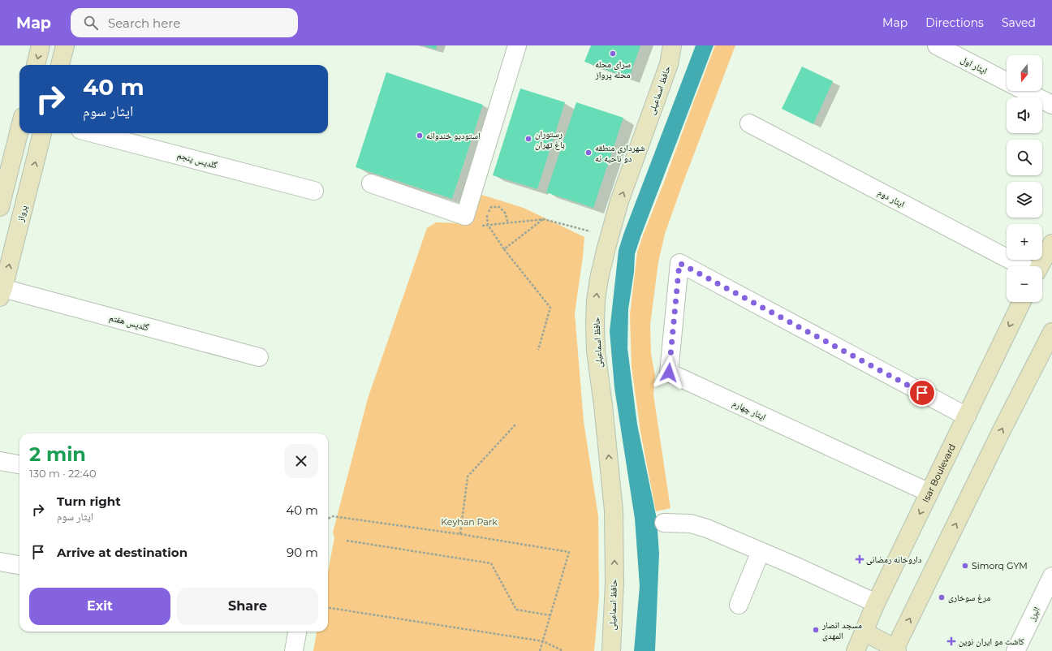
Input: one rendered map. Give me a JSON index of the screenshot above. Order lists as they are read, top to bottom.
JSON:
{
  "streets": {
    "street": [
      "ایثار اول",
      "حافظ اسماعیلی",
      "گلدیس پنجم",
      "ایثار دوم",
      "پرواز",
      "گلدیس هفتم",
      "ایثار چهارم",
      "Isar Boulevard",
      "البرز"
    ]
  },
  "crossings": [
    ["پرواز", "گلدیس هفتم"],
    ["ایثار چهارم", "Isar Boulevard"]
  ],
  "parks": ["Keyhan Park"],
  "places": {
    "other": [
      "سرای محله محله پرواز",
      "استودیو خندوانه",
      "رستوران باغ تهران",
      "شهرداری منطقه دو ناحیه نه",
      "Simorq GYM",
      "مرغ سوخاری",
      "مسجد انصار المهدی"
    ],
    "health": ["داروخانه رمضانی", "کاشت مو ایران نوین"]
  },
  "north": "bottom",
  "page": {
    "header": "Map",
    "search": "Search here",
    "nav": ["Map", "Directions", "Saved"],
    "map_buttons": ["+", "−"],
    "turn": ["40 m", "ایثار سوم"],
    "heading": ["2 min", "130 m · 22:40"],
    "list": [
      {
        "name": "Turn right",
        "note": "ایثار سوم",
        "value": "40 m"
      },
      {
        "name": "Arrive at destination",
        "value": "90 m"
      }
    ],
    "buttons": ["Exit", "Share"]
  }
}
